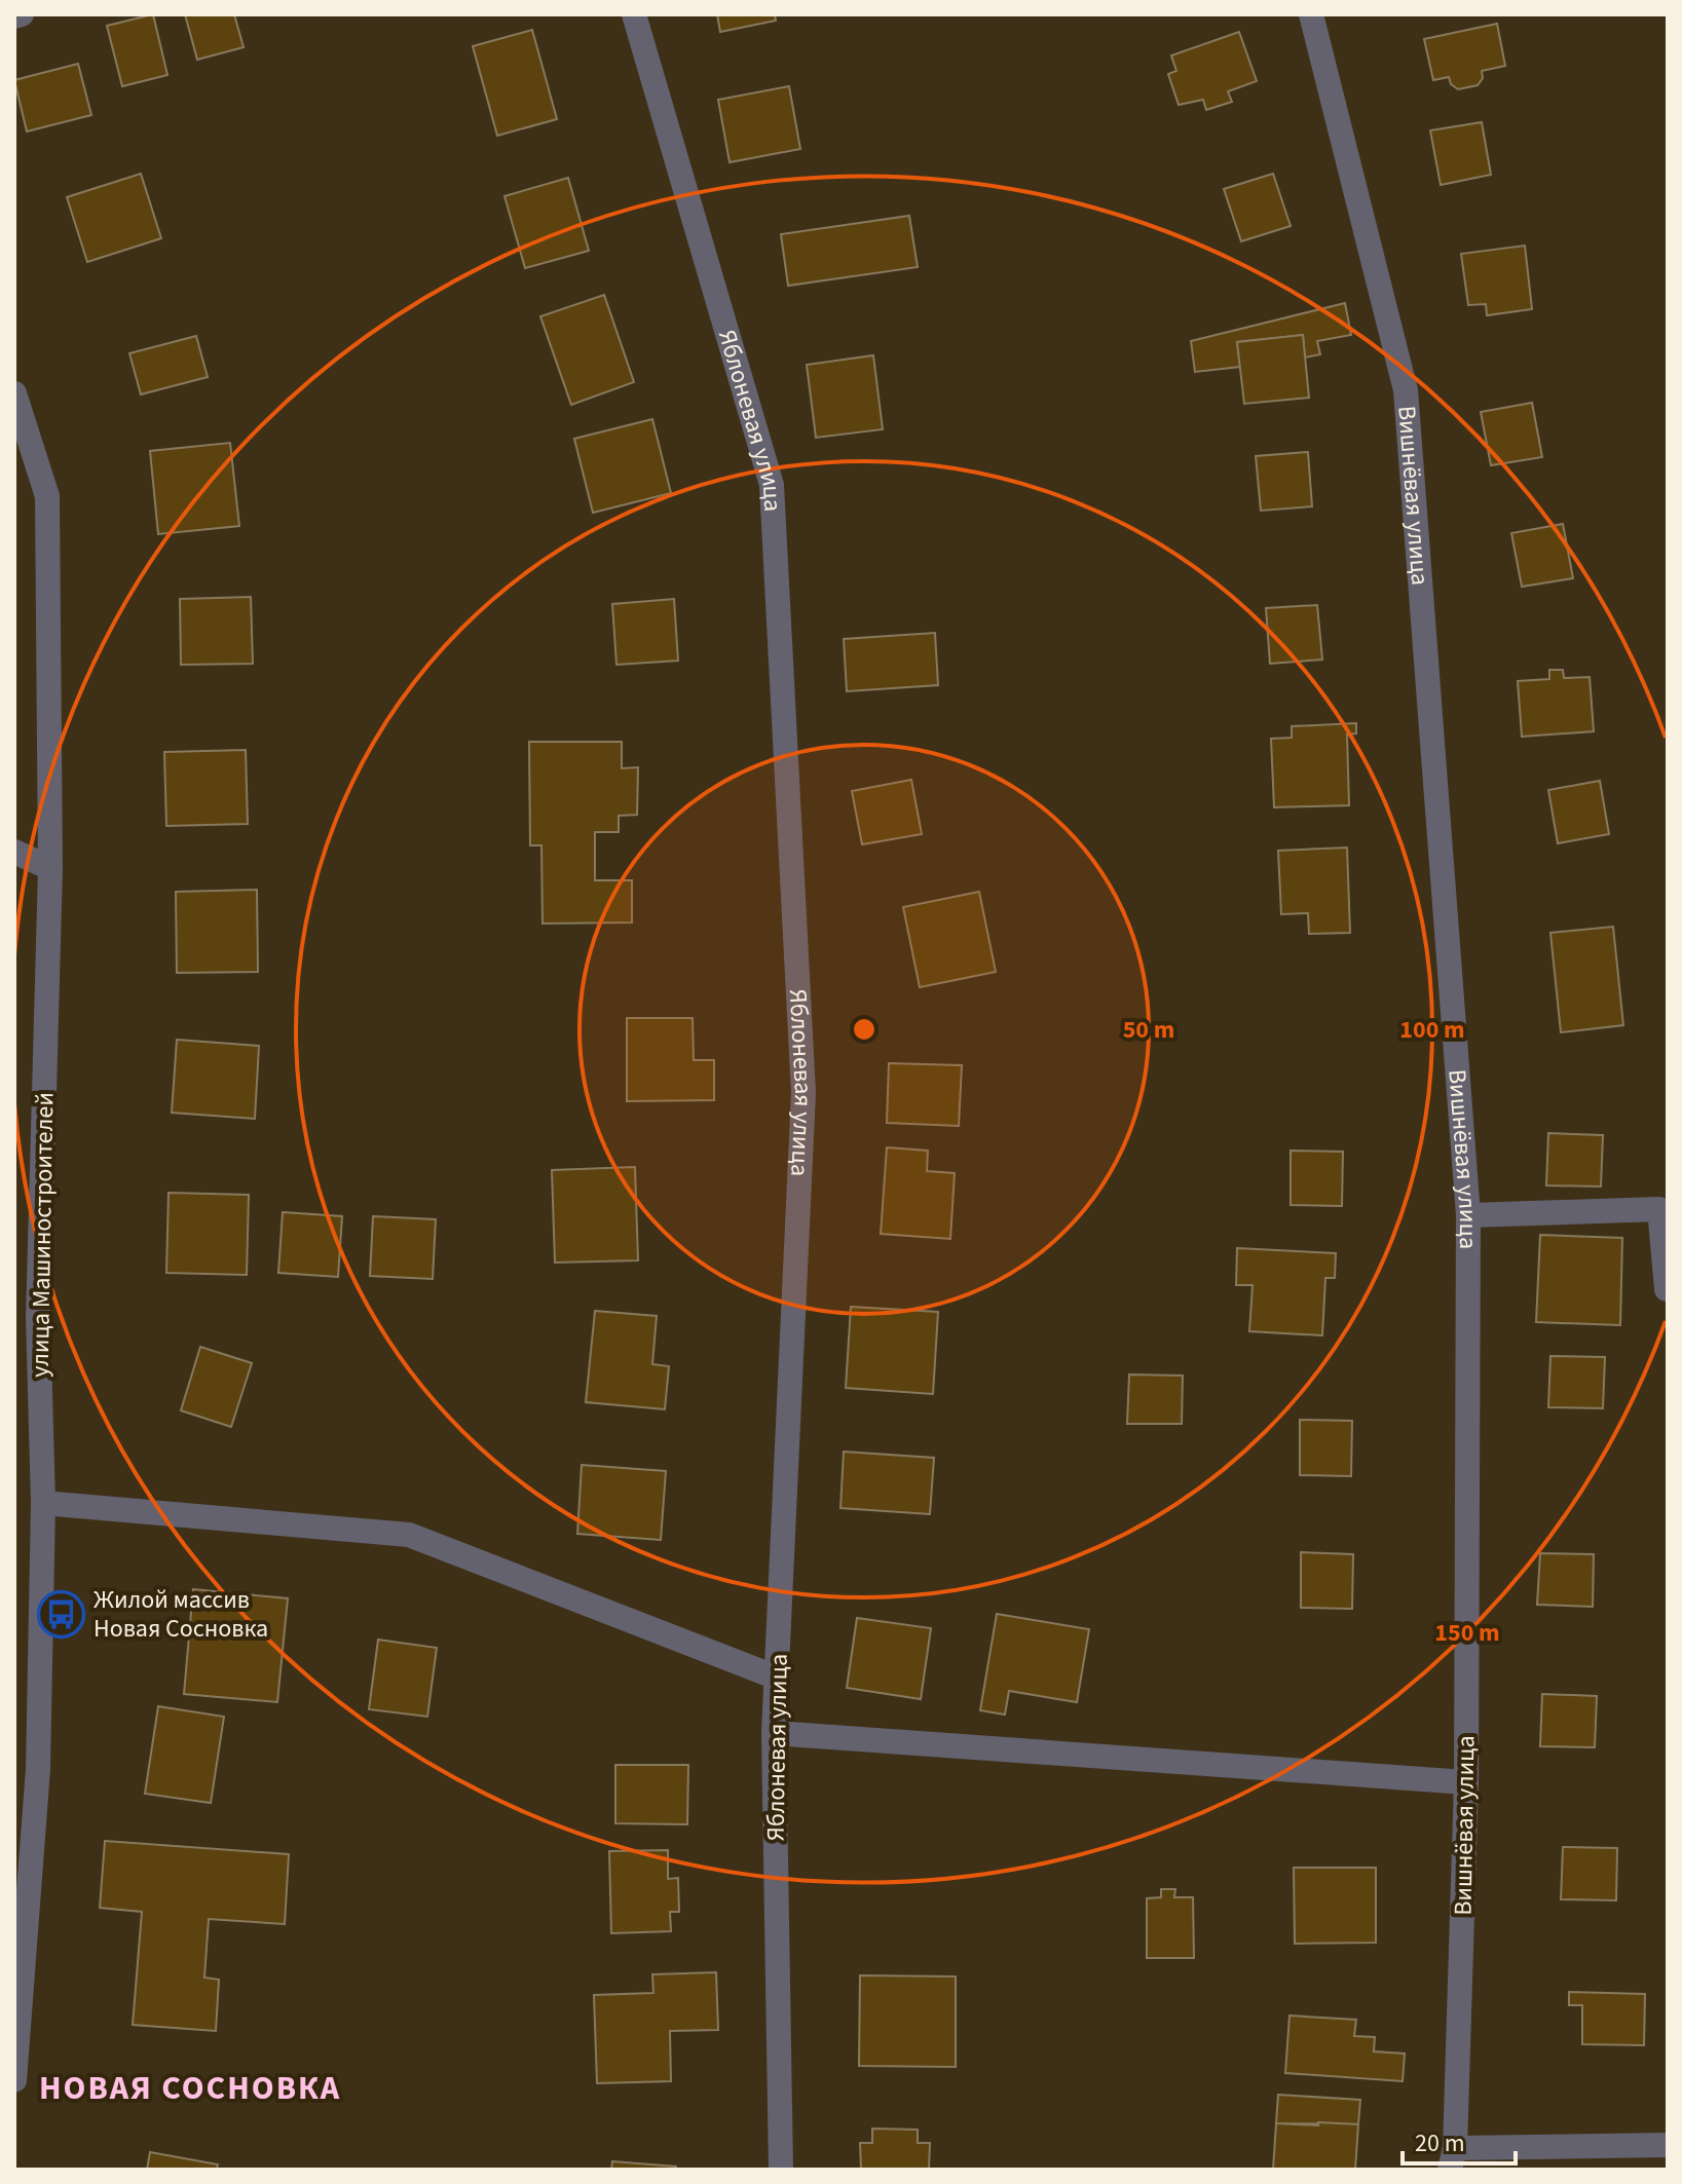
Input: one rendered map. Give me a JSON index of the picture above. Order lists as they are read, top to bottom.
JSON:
{
  "streets": {
    "street": ["Яблоневая улица", "Вишнёвая улица", "улица Машиностроителей"]
  },
  "districts": ["НОВАЯ СОСНОВКА"],
  "places": {
    "bus stop": ["Жилой массив Новая Сосновка"]
  },
  "scale_bar": "20 m",
  "rings": ["50 m", "100 m", "150 m"]
}
